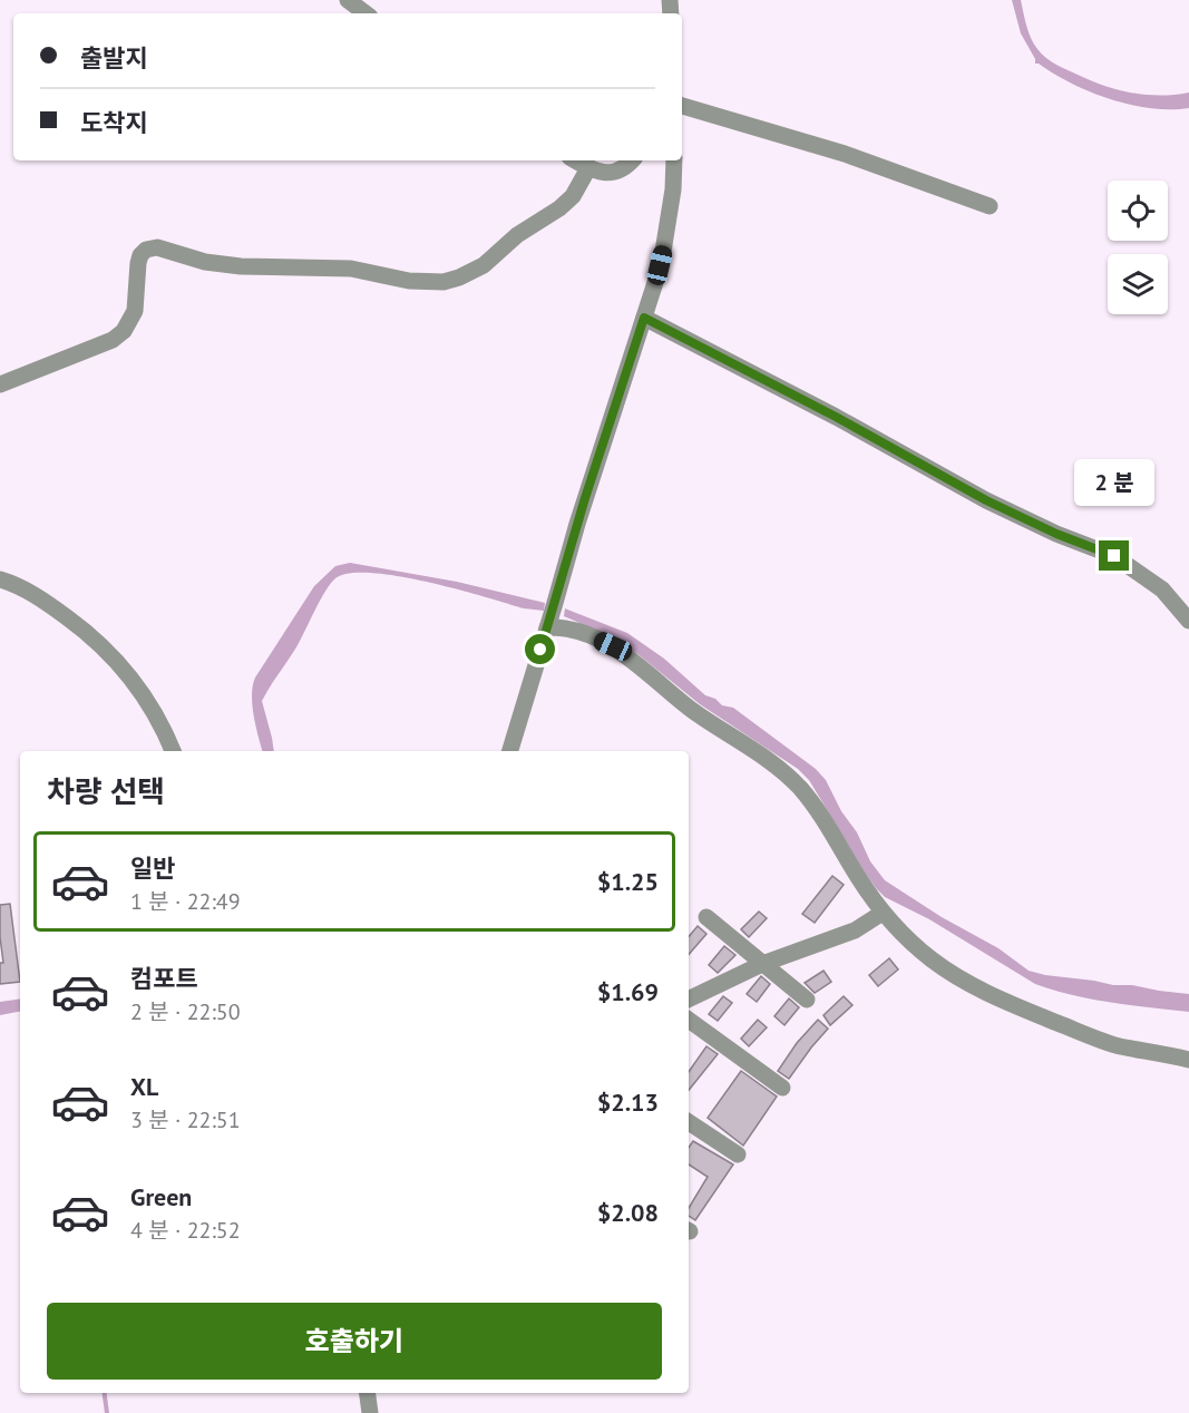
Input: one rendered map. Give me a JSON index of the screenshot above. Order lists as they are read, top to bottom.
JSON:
{
  "page": {
    "banner": ["출발지", "도착지"],
    "bubble": "2 분",
    "heading": "차량 선택",
    "list": [
      {
        "name": "일반",
        "note": "1 분 · 22:49",
        "value": "$1.25"
      },
      {
        "name": "컴포트",
        "note": "2 분 · 22:50",
        "value": "$1.69"
      },
      {
        "name": "XL",
        "note": "3 분 · 22:51",
        "value": "$2.13"
      },
      {
        "name": "Green",
        "note": "4 분 · 22:52",
        "value": "$2.08"
      }
    ],
    "buttons": "호출하기"
  }
}
